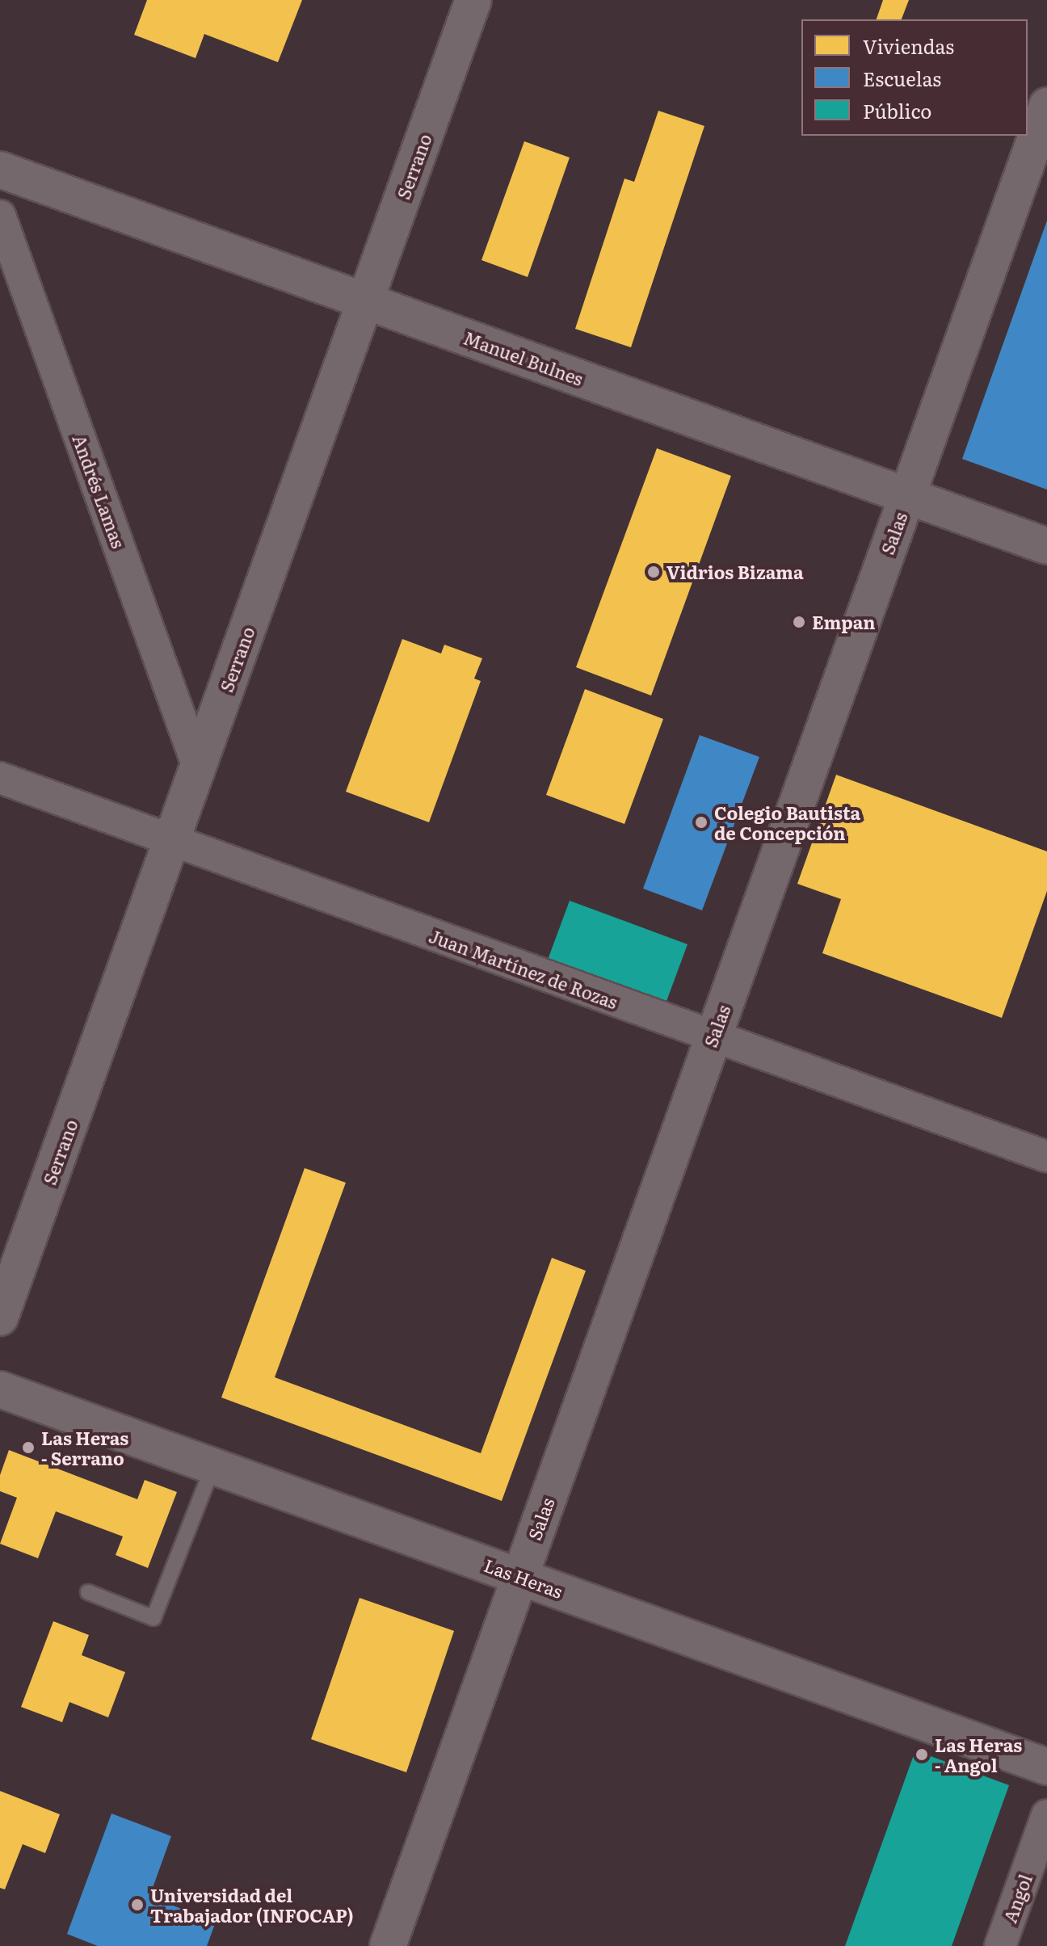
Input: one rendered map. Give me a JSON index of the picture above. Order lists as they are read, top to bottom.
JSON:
{
  "streets": {
    "street": [
      "Serrano",
      "Manuel Bulnes",
      "Andrés Lamas",
      "Salas",
      "Juan Martínez de Rozas",
      "Las Heras",
      "Angol"
    ]
  },
  "crossings": [
    ["Serrano", "Manuel Bulnes"],
    ["Serrano", "Andrés Lamas"],
    ["Serrano", "Juan Martínez de Rozas"],
    ["Manuel Bulnes", "Salas"],
    ["Salas", "Juan Martínez de Rozas"],
    ["Salas", "Las Heras"]
  ],
  "places": [
    "Vidrios Bizama",
    "Empan",
    "Colegio Bautista de Concepción",
    "Las Heras - Serrano",
    "Las Heras - Angol",
    "Universidad del Trabajador (INFOCAP)"
  ],
  "legend": ["Viviendas", "Escuelas", "Público"]
}
